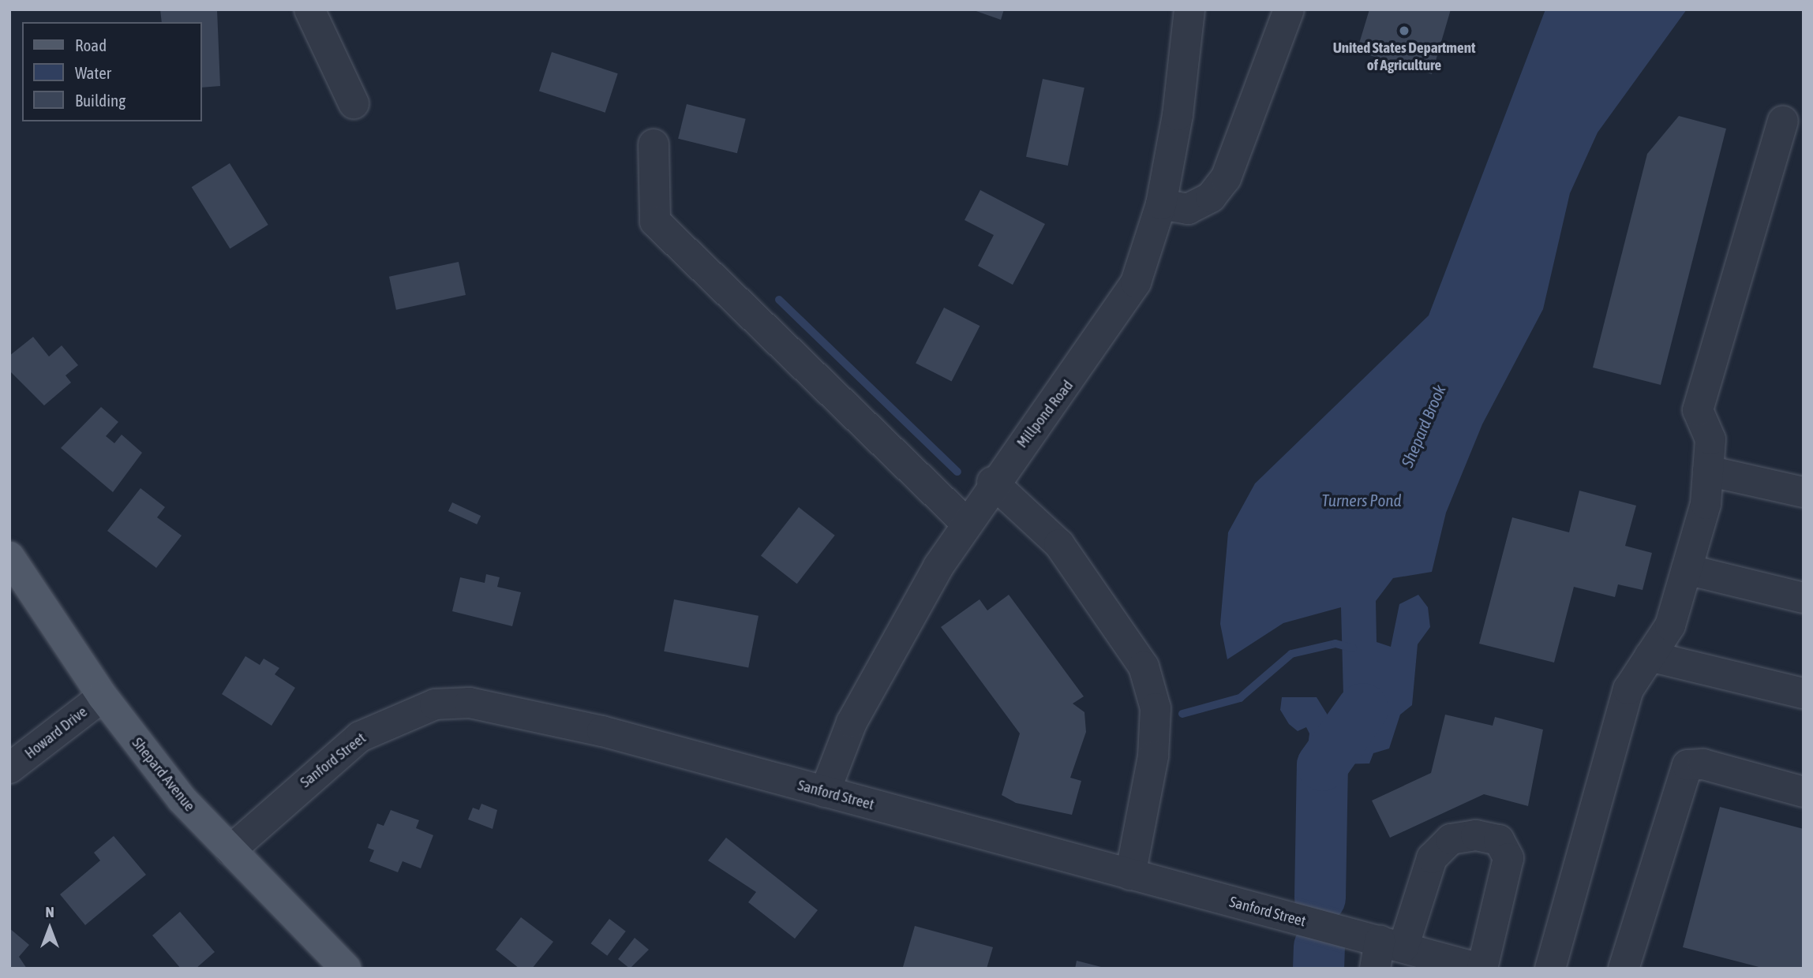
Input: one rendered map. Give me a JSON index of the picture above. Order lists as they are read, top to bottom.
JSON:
{
  "streets": {
    "main road": ["Shepard Avenue"],
    "street": ["Millpond Road", "Howard Drive", "Sanford Street"]
  },
  "crossings": [
    ["Millpond Road", "Sanford Street"],
    ["Howard Drive", "Shepard Avenue"],
    ["Sanford Street", "Shepard Avenue"]
  ],
  "water": ["Shepard Brook", "Turners Pond"],
  "places": ["United States Department of Agriculture"],
  "legend": ["Road", "Water", "Building"],
  "north": "top"
}
